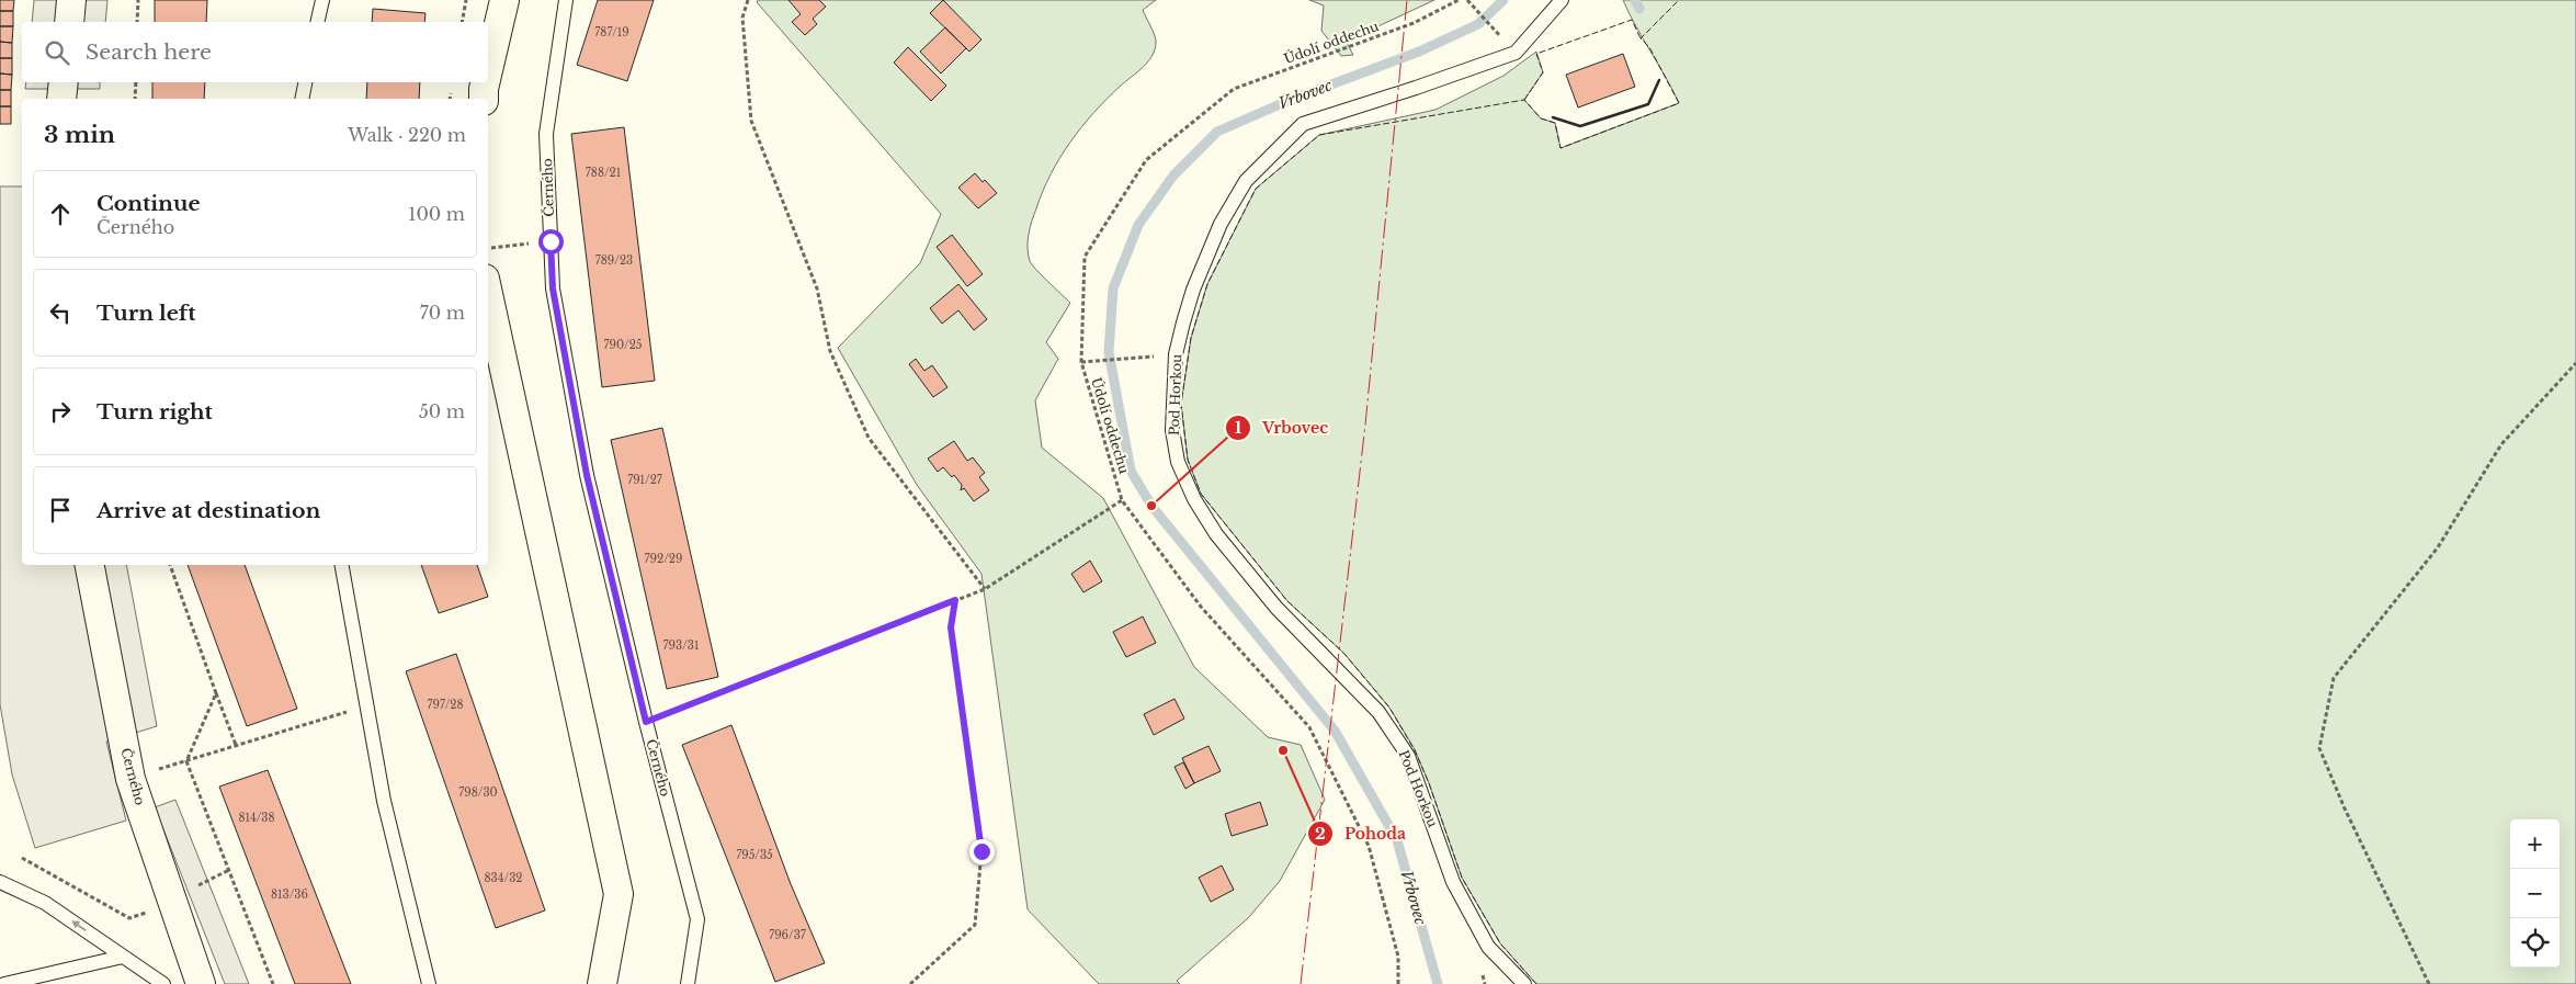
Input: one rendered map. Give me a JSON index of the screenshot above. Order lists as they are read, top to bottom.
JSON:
{
  "streets": {
    "street": ["Černého"],
    "lane": ["Pod Horkou"],
    "path": ["Údolí oddechu"]
  },
  "water": ["Vrbovec"],
  "places": ["Vrbovec", "Pohoda"],
  "house_numbers": [
    "787/19",
    "788/21",
    "789/23",
    "790/25",
    "791/27",
    "792/29",
    "793/31",
    "797/28",
    "798/30",
    "814/38",
    "795/35",
    "834/32",
    "813/36",
    "796/37"
  ],
  "page": {
    "search": "Search here",
    "heading": ["3 min", "Walk · 220 m"],
    "list": [
      ["Continue", "Černého", "100 m"],
      ["Turn left", "70 m"],
      ["Turn right", "50 m"],
      "Arrive at destination"
    ],
    "map_buttons": ["+", "−"]
  }
}
